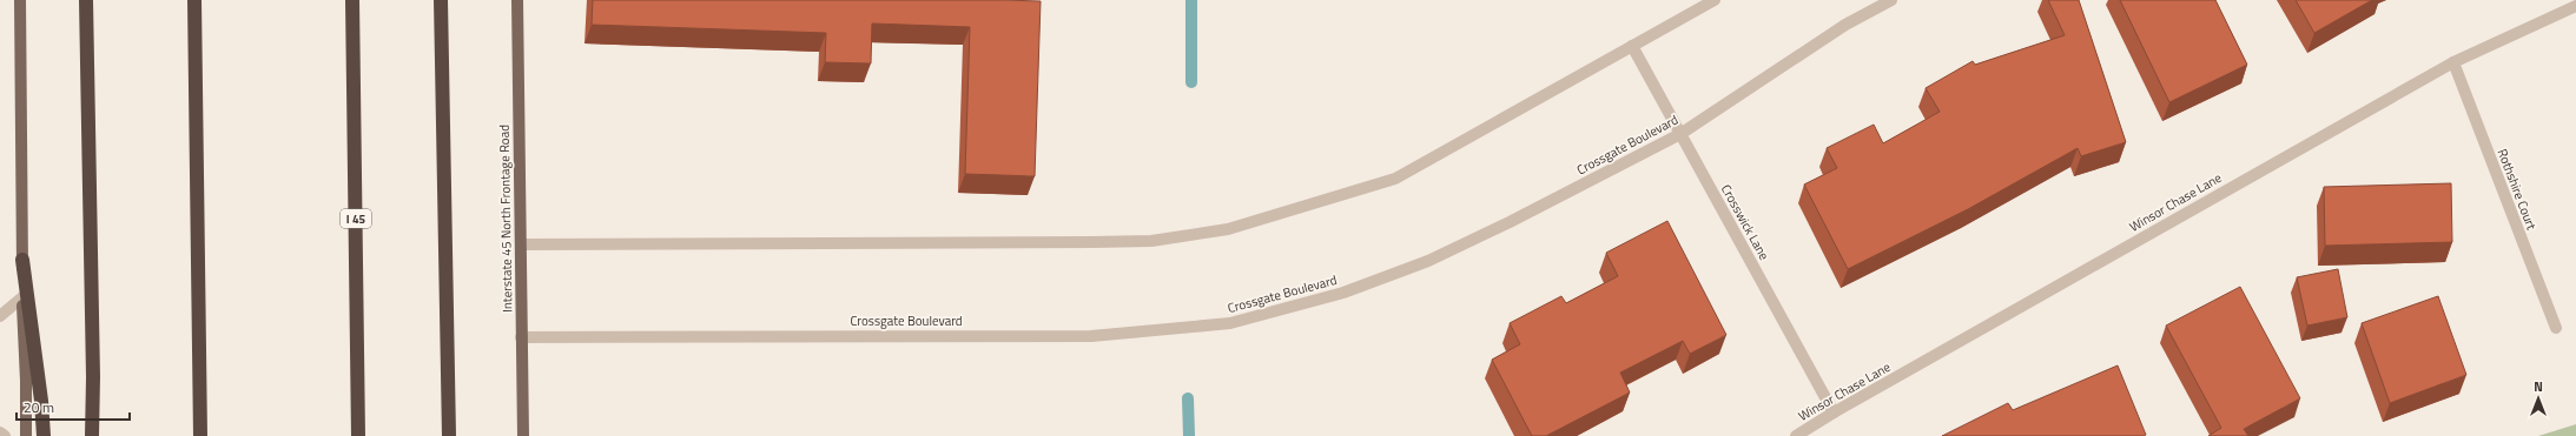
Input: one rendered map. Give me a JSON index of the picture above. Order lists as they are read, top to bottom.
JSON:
{
  "streets": {
    "highway": ["I 45"],
    "main road": ["Interstate 45 North Frontage Road"],
    "street": [
      "Crossgate Boulevard",
      "Rothshire Court",
      "Winsor Chase Lane",
      "Crosswick Lane"
    ]
  },
  "crossings": [
    ["Crossgate Boulevard", "Interstate 45 North Frontage Road"],
    ["Crossgate Boulevard", "Crosswick Lane"],
    ["Rothshire Court", "Winsor Chase Lane"],
    ["Winsor Chase Lane", "Crosswick Lane"]
  ],
  "scale_bar": "20 m",
  "north": "top"
}
